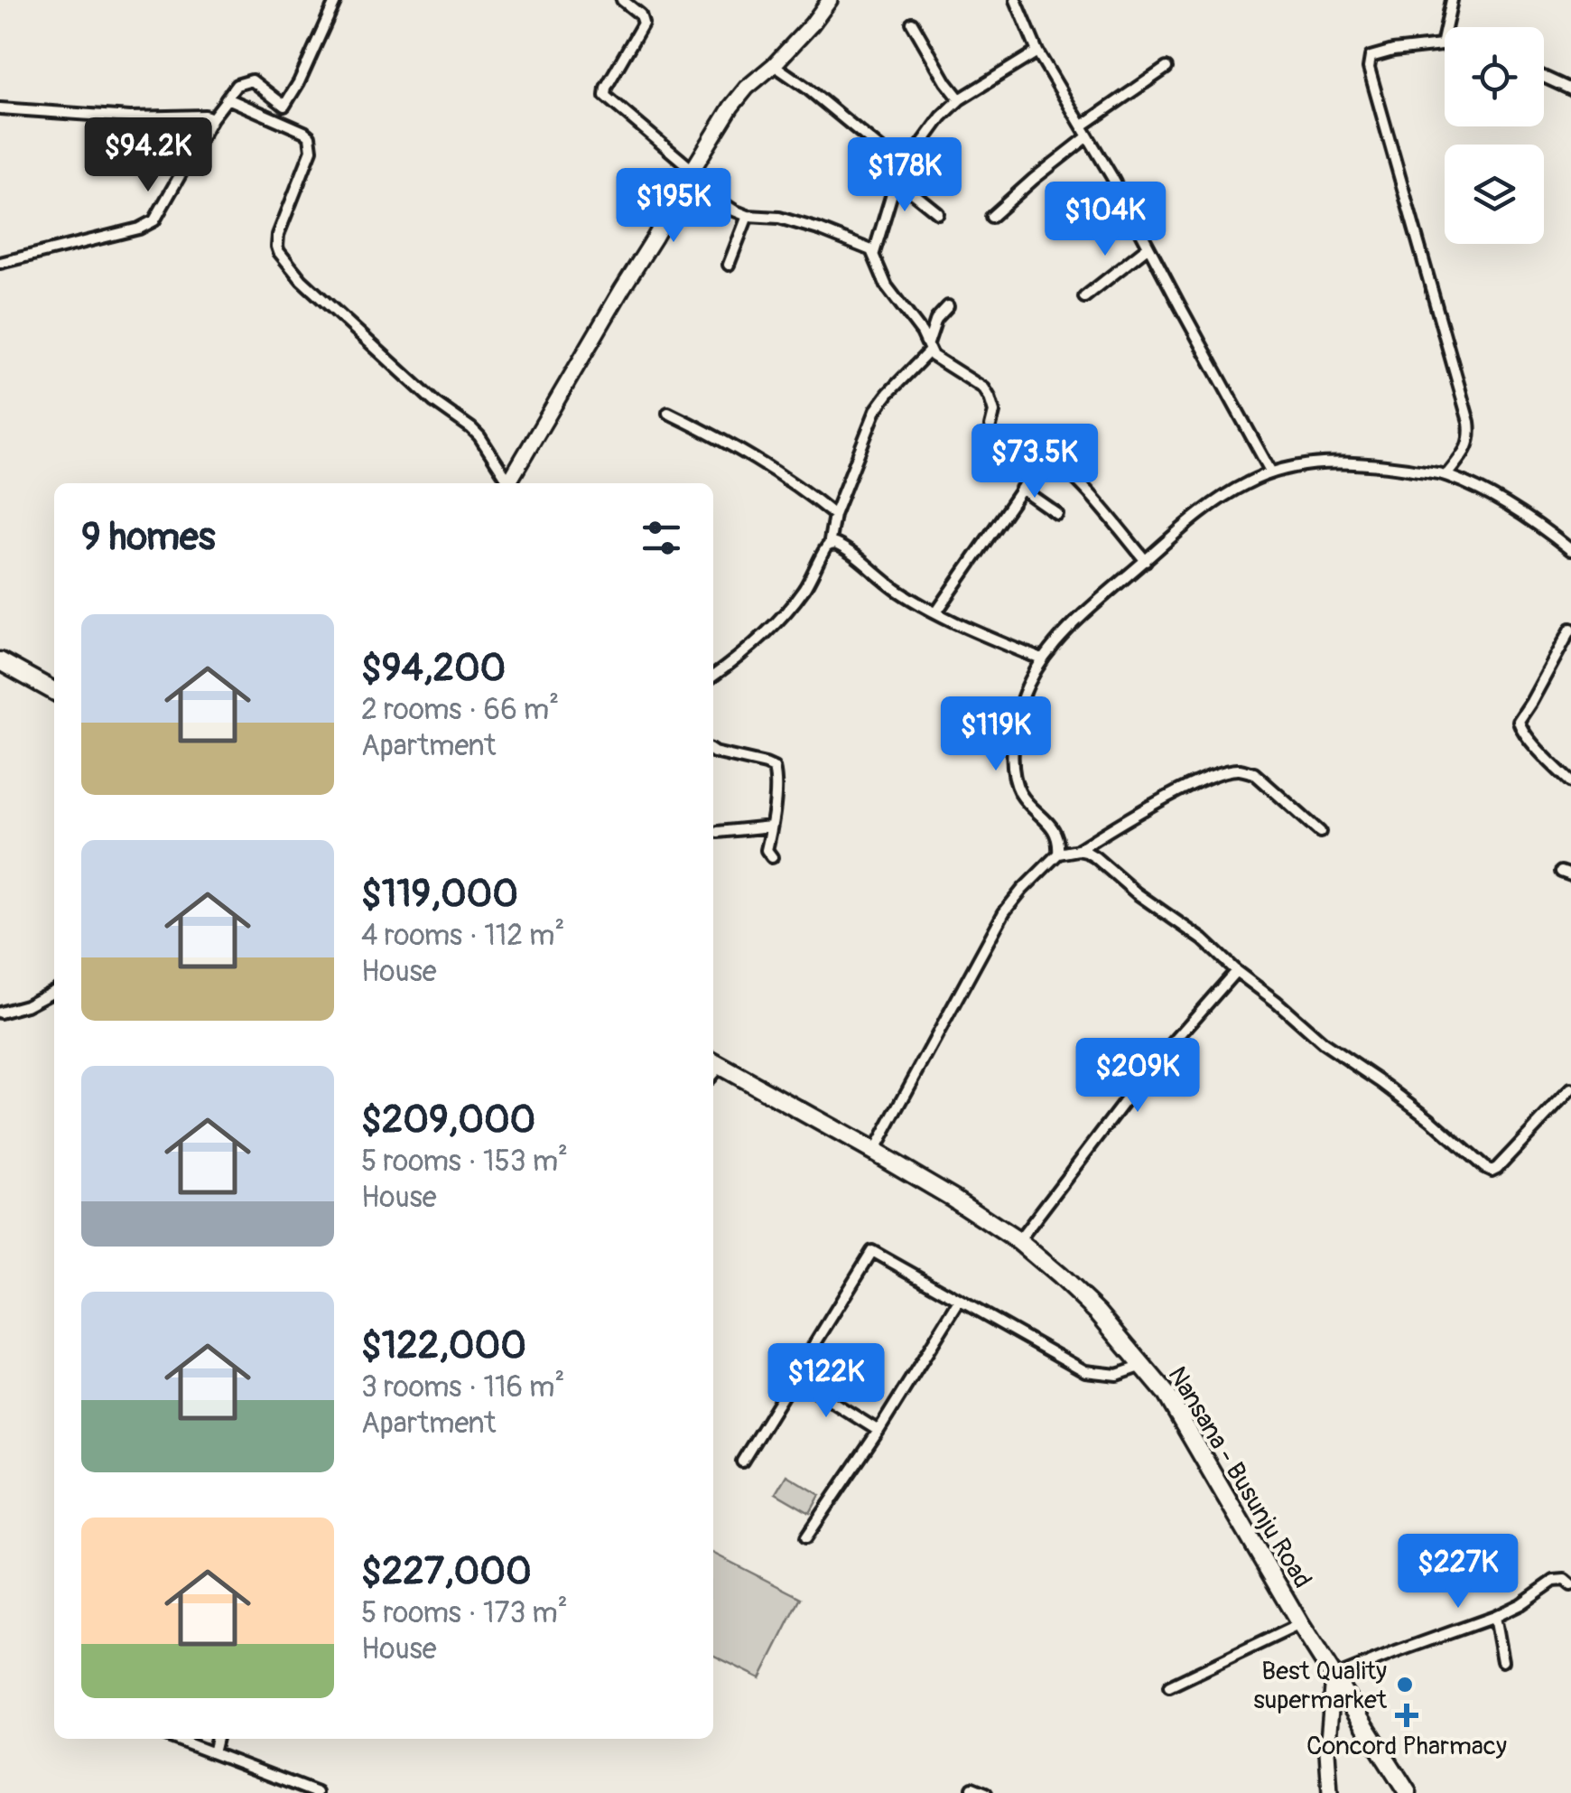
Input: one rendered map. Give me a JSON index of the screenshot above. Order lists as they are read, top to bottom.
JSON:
{
  "streets": {
    "main road": ["Nansana - Busunju Road"]
  },
  "places": {
    "other": ["Best Quality supermarket"],
    "health": ["Concord Pharmacy"]
  },
  "page": {
    "price": [
      "$94.2K",
      "$178K",
      "$195K",
      "$104K",
      "$73.5K",
      "$119K",
      "$209K",
      "$122K",
      "$227K"
    ],
    "heading": "9 homes",
    "list": [
      {
        "name": "$94,200",
        "note": "2 rooms · 66 m² · Apartment"
      },
      {
        "name": "$119,000",
        "note": "4 rooms · 112 m² · House"
      },
      {
        "name": "$209,000",
        "note": "5 rooms · 153 m² · House"
      },
      {
        "name": "$122,000",
        "note": "3 rooms · 116 m² · Apartment"
      },
      {
        "name": "$227,000",
        "note": "5 rooms · 173 m² · House"
      }
    ]
  }
}
